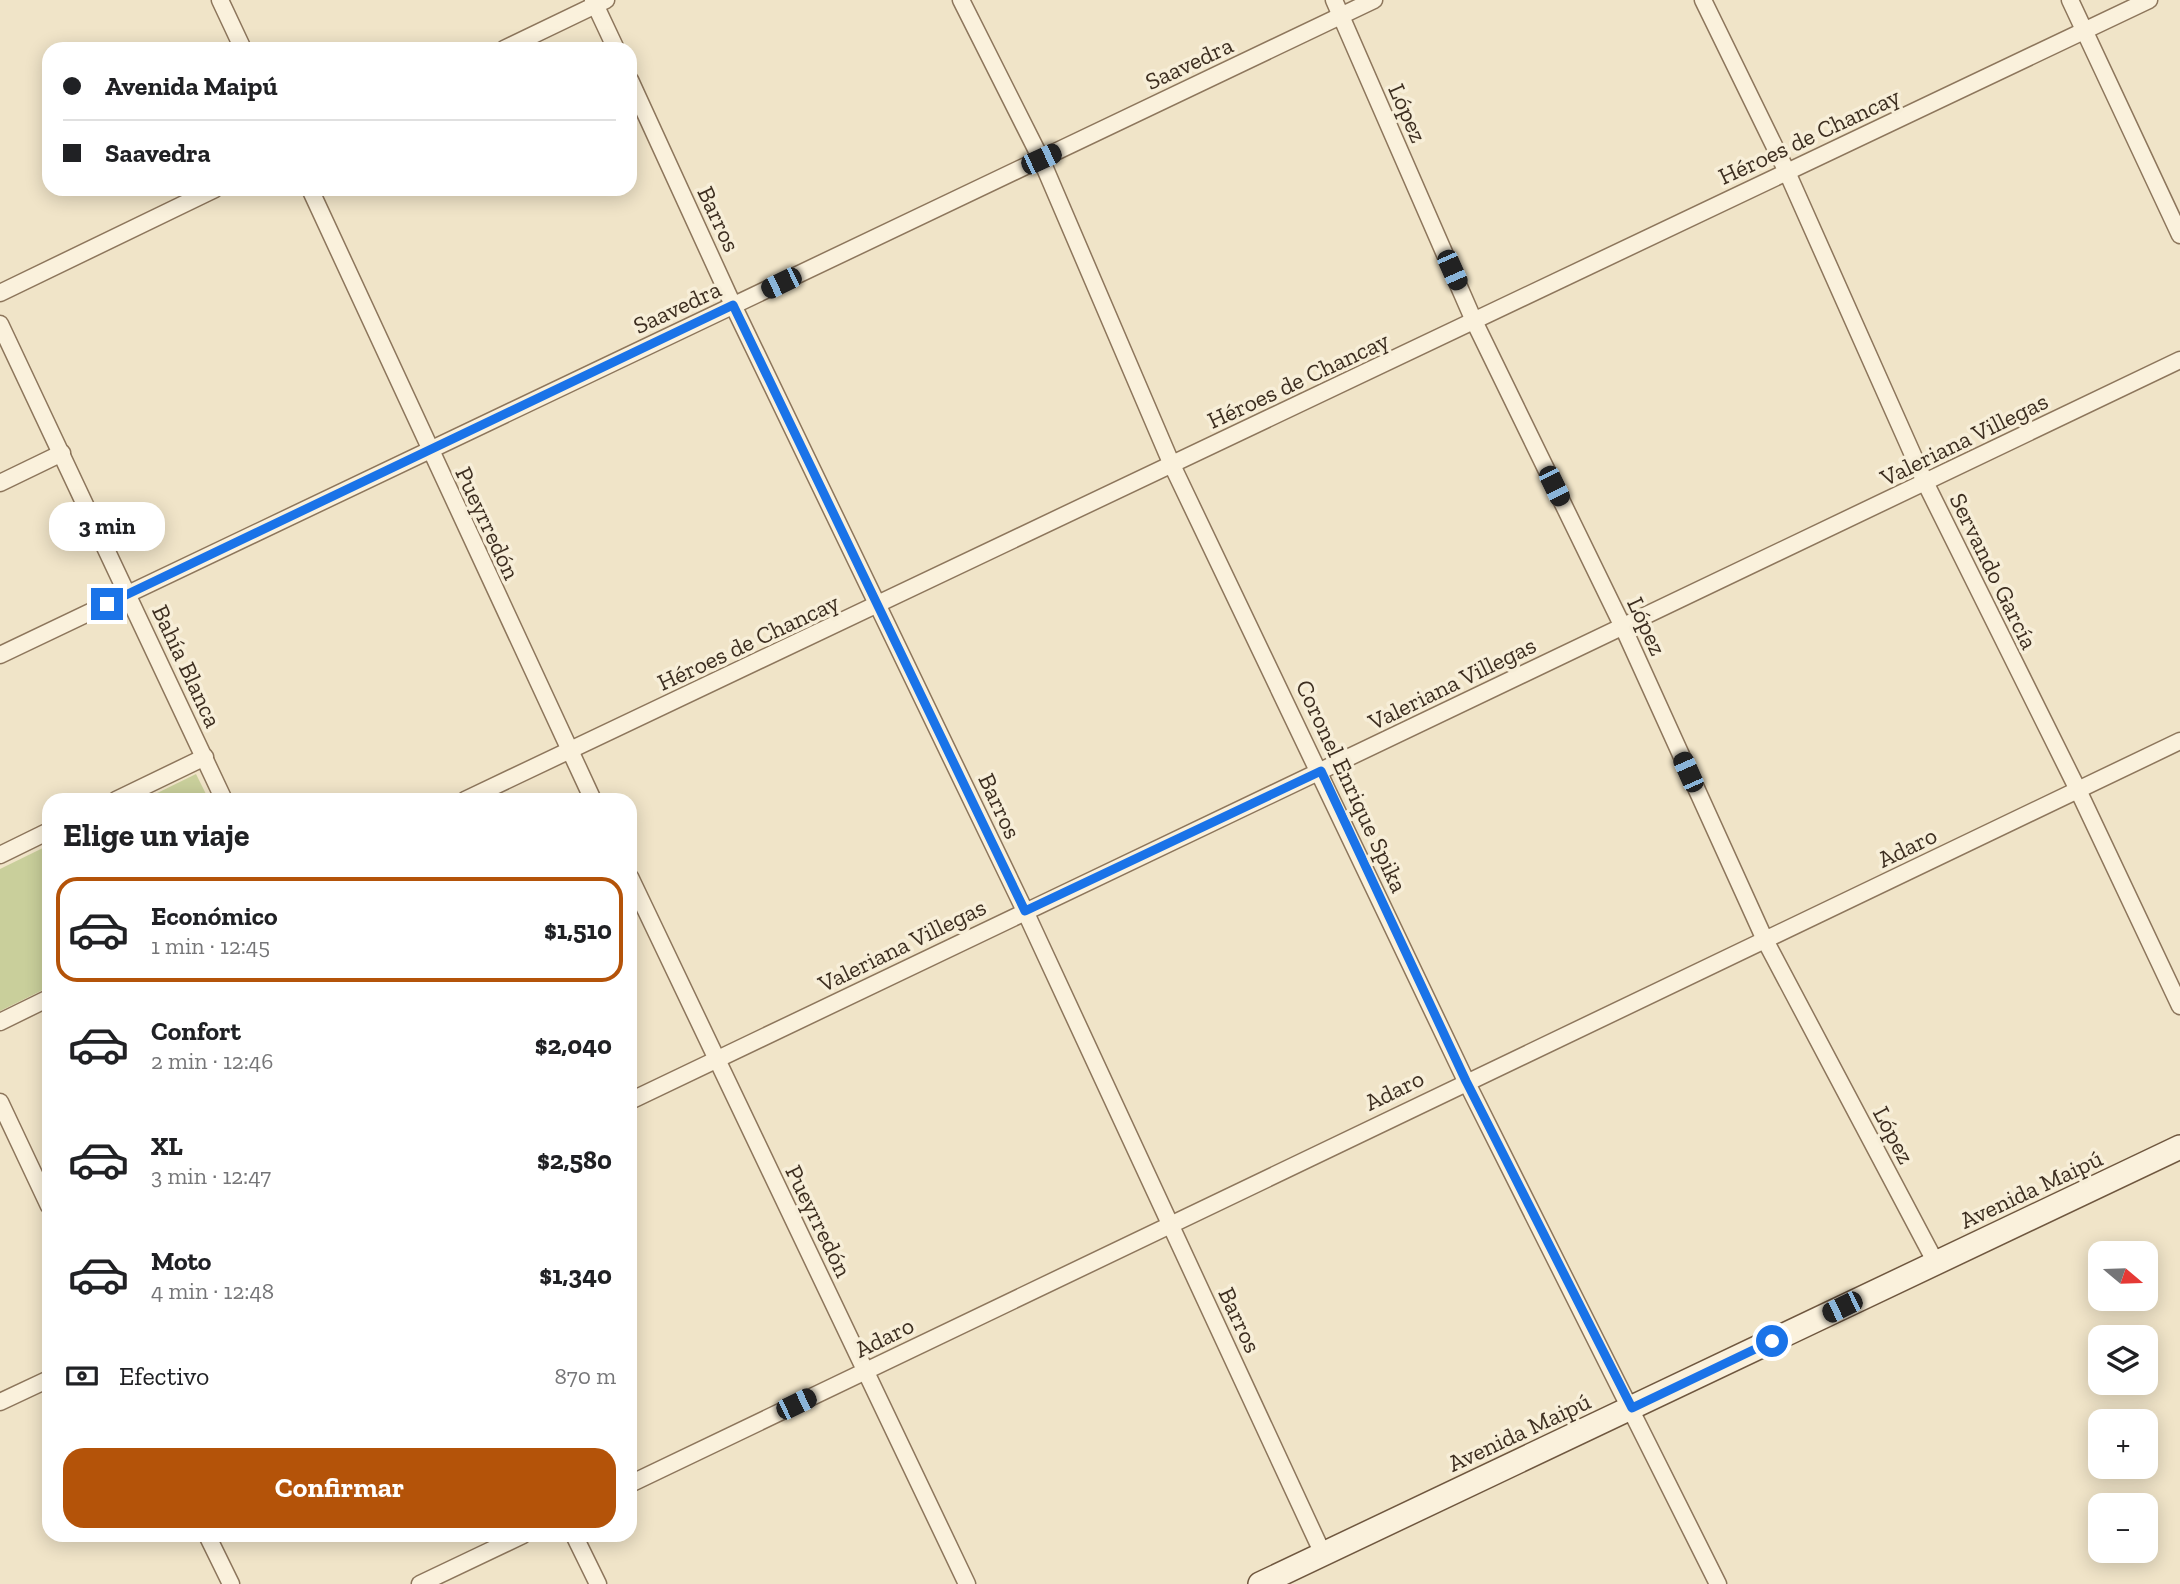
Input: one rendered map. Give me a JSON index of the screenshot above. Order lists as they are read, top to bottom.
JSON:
{
  "streets": {
    "main road": ["Avenida Maipú"],
    "street": [
      "Saavedra",
      "López",
      "Héroes de Chancay",
      "Barros",
      "Valeriana Villegas",
      "Pueyrredón",
      "Servando García",
      "Bahía Blanca",
      "Coronel Enrique Spika",
      "Adaro"
    ]
  },
  "crossings": [
    ["Saavedra", "López"],
    ["Saavedra", "Barros"],
    ["Saavedra", "Pueyrredón"],
    ["Saavedra", "Bahía Blanca"],
    ["Saavedra", "Coronel Enrique Spika"],
    ["López", "Héroes de Chancay"],
    ["López", "Valeriana Villegas"],
    ["López", "Adaro"],
    ["López", "Avenida Maipú"],
    ["Héroes de Chancay", "Barros"],
    ["Héroes de Chancay", "Pueyrredón"],
    ["Héroes de Chancay", "Servando García"],
    ["Héroes de Chancay", "Coronel Enrique Spika"],
    ["Barros", "Valeriana Villegas"],
    ["Barros", "Adaro"],
    ["Barros", "Avenida Maipú"],
    ["Valeriana Villegas", "Pueyrredón"],
    ["Valeriana Villegas", "Servando García"],
    ["Valeriana Villegas", "Coronel Enrique Spika"],
    ["Pueyrredón", "Adaro"],
    ["Servando García", "Adaro"],
    ["Coronel Enrique Spika", "Adaro"],
    ["Coronel Enrique Spika", "Avenida Maipú"]
  ],
  "north": "right",
  "page": {
    "banner": ["Avenida Maipú", "Saavedra"],
    "bubble": "3 min",
    "heading": "Elige un viaje",
    "list": [
      {
        "name": "Económico",
        "note": "1 min · 12:45",
        "value": "$1,510"
      },
      {
        "name": "Confort",
        "note": "2 min · 12:46",
        "value": "$2,040"
      },
      {
        "name": "XL",
        "note": "3 min · 12:47",
        "value": "$2,580"
      },
      {
        "name": "Moto",
        "note": "4 min · 12:48",
        "value": "$1,340"
      }
    ],
    "map_buttons": ["+", "−"],
    "pay": ["Efectivo", "870 m"],
    "buttons": "Confirmar"
  }
}
